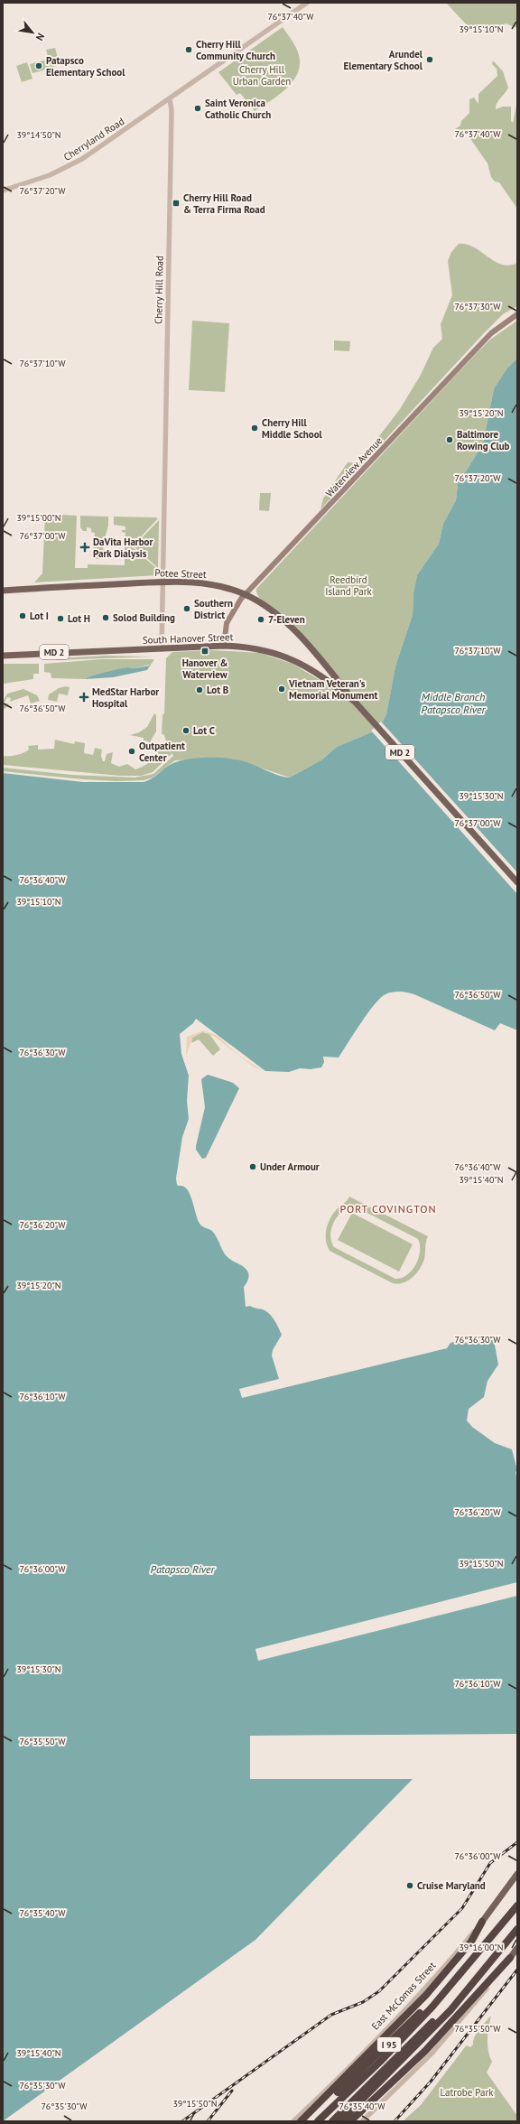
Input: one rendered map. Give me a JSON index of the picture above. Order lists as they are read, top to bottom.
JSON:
{
  "streets": {
    "highway": ["I 95"],
    "main road": [
      "Waterview Avenue",
      "Potee Street",
      "South Hanover Street",
      "MD 2",
      "East McComas Street"
    ],
    "street": ["Cherryland Road", "Cherry Hill Road"]
  },
  "crossings": [
    ["Cherryland Road", "Cherry Hill Road"],
    ["Cherry Hill Road", "Potee Street"],
    ["Cherry Hill Road", "South Hanover Street"],
    ["Waterview Avenue", "Potee Street"],
    ["Waterview Avenue", "South Hanover Street"],
    ["Potee Street", "South Hanover Street"]
  ],
  "districts": ["PORT COVINGTON"],
  "water": ["Middle Branch Patapsco River", "Patapsco River"],
  "parks": ["Cherry Hill Urban Garden", "Reedbird Island Park", "Latrobe Park"],
  "places": {
    "other": [
      "Cherry Hill Community Church",
      "Arundel Elementary School",
      "Patapsco Elementary School",
      "Saint Veronica Catholic Church",
      "Cherry Hill Middle School",
      "Baltimore Rowing Club",
      "Southern District",
      "Lot I",
      "Solod Building",
      "Lot H",
      "7-Eleven",
      "Vietnam Veteran's Memorial Monument",
      "Lot B",
      "Lot C",
      "Outpatient Center",
      "Under Armour",
      "Cruise Maryland"
    ],
    "transit": ["Cherry Hill Road & Terra Firma Road", "Hanover & Waterview"],
    "health": ["DaVita Harbor Park Dialysis", "MedStar Harbor Hospital"]
  },
  "north": "bottom right",
  "coordinates": [
    "76°37'40\"W",
    "39°15'10\"N",
    "39°14'50\"N",
    "76°37'20\"W",
    "76°37'30\"W",
    "76°37'10\"W",
    "39°15'20\"N",
    "39°15'00\"N",
    "76°37'00\"W",
    "76°36'50\"W",
    "39°15'30\"N",
    "76°36'40\"W",
    "76°36'30\"W",
    "39°15'40\"N",
    "76°36'20\"W",
    "76°36'10\"W",
    "39°15'50\"N",
    "76°36'00\"W",
    "76°35'50\"W",
    "76°35'40\"W",
    "39°16'00\"N",
    "76°35'30\"W"
  ]
}
